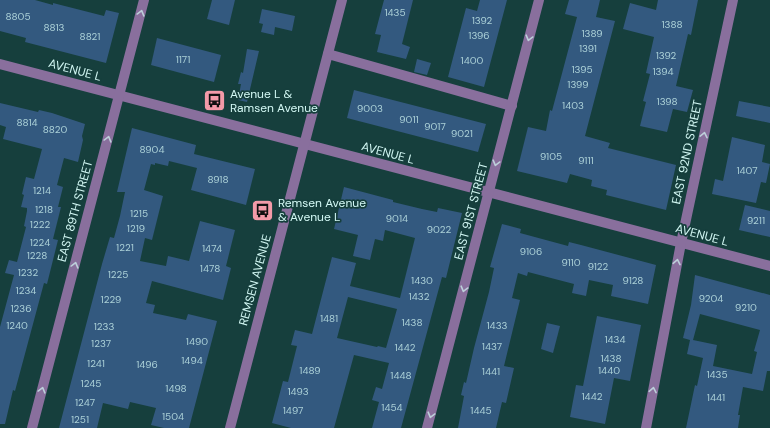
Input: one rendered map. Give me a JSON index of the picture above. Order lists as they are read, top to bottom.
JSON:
{
  "streets": {
    "street": [
      "AVENUE L",
      "EAST 92ND STREET",
      "EAST 89TH STREET",
      "EAST 91ST STREET",
      "REMSEN AVENUE"
    ]
  },
  "crossings": [
    ["AVENUE L", "EAST 92ND STREET"],
    ["AVENUE L", "EAST 89TH STREET"],
    ["AVENUE L", "EAST 91ST STREET"],
    ["AVENUE L", "REMSEN AVENUE"]
  ],
  "one_way": ["EAST 92ND STREET", "EAST 89TH STREET", "EAST 91ST STREET"],
  "places": {
    "bus stop": ["Avenue L & Ramsen Avenue", "Remsen Avenue & Avenue L"]
  },
  "house_numbers": [
    "1435",
    "8805",
    "1392",
    "1388",
    "8813",
    "1389",
    "1396",
    "8821",
    "1391",
    "1392",
    "1171",
    "1400",
    "1395",
    "1394",
    "1399",
    "1398",
    "1403",
    "9003",
    "9011",
    "8814",
    "9017",
    "8820",
    "9021",
    "8904",
    "9105",
    "9111",
    "1407",
    "8918",
    "1214",
    "1218",
    "1215",
    "9014",
    "9211",
    "1222",
    "1219",
    "9022",
    "1224",
    "1221",
    "1474",
    "9106",
    "1228",
    "9110",
    "9122",
    "1478",
    "1232",
    "1225",
    "1430",
    "9128",
    "1234",
    "1432",
    "9204",
    "1229",
    "9210",
    "1236",
    "1481",
    "1438",
    "1240",
    "1433",
    "1233",
    "1434",
    "1490",
    "1237",
    "1437",
    "1442",
    "1438",
    "1494",
    "1241",
    "1496",
    "1489",
    "1440",
    "1441",
    "1435",
    "1448",
    "1245",
    "1498",
    "1493",
    "1442",
    "1441",
    "1247",
    "1454",
    "1497",
    "1445",
    "1504",
    "1251"
  ]
}
